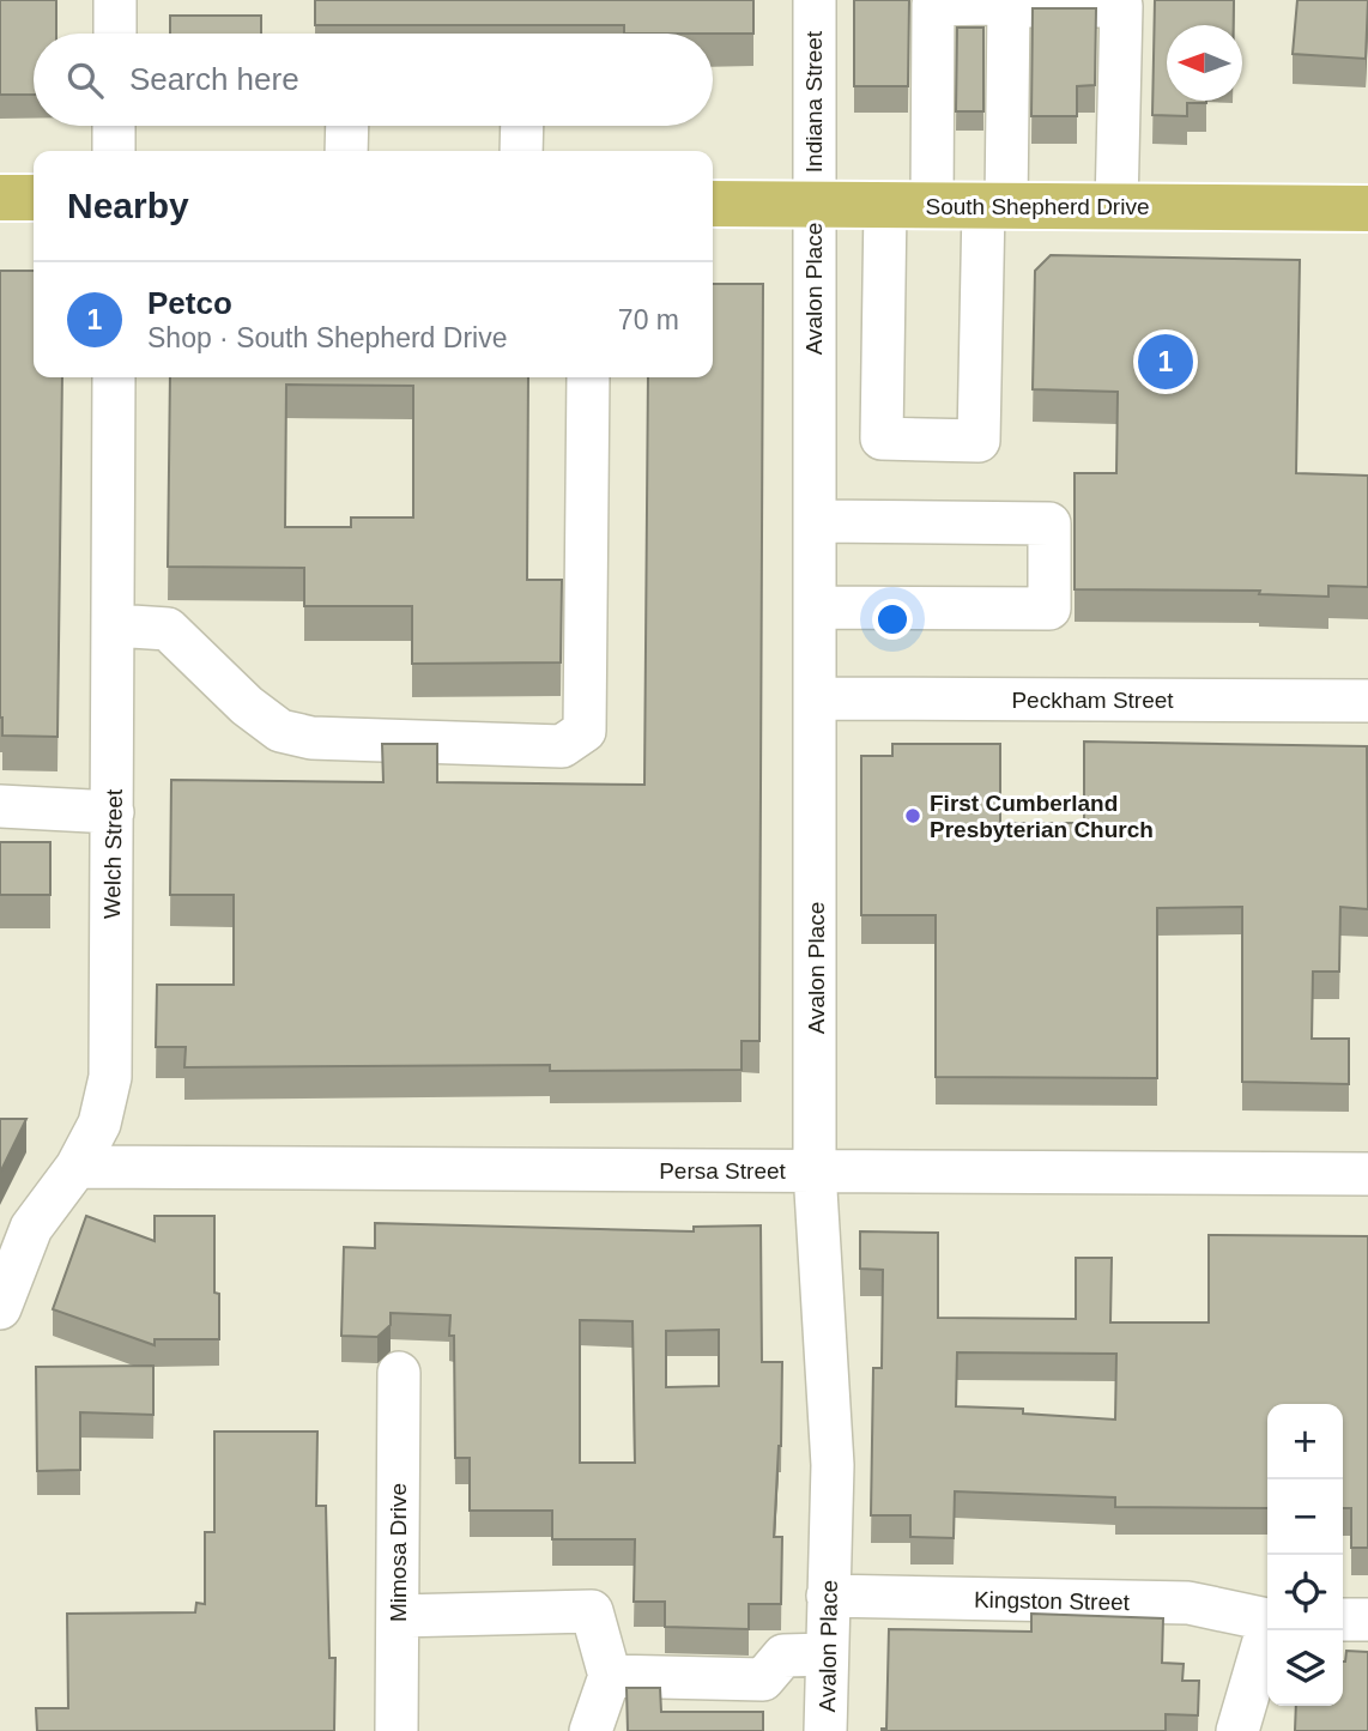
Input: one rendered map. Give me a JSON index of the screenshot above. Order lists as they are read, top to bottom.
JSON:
{
  "streets": {
    "main road": ["South Shepherd Drive"],
    "street": [
      "Indiana Street",
      "Avalon Place",
      "Peckham Street",
      "Welch Street",
      "Persa Street",
      "Mimosa Drive",
      "Kingston Street"
    ]
  },
  "crossings": [
    ["Indiana Street", "South Shepherd Drive"],
    ["Indiana Street", "Avalon Place"],
    ["South Shepherd Drive", "Avalon Place"],
    ["Avalon Place", "Peckham Street"],
    ["Avalon Place", "Persa Street"],
    ["Avalon Place", "Kingston Street"],
    ["Welch Street", "Persa Street"]
  ],
  "places": ["First Cumberland Presbyterian Church"],
  "north": "left",
  "page": {
    "search": "Search here",
    "heading": "Nearby",
    "list": [
      {
        "mark": "1",
        "name": "Petco",
        "note": "Shop · South Shepherd Drive",
        "value": "70 m"
      }
    ],
    "pins": "1",
    "map_buttons": ["+", "−"]
  }
}
